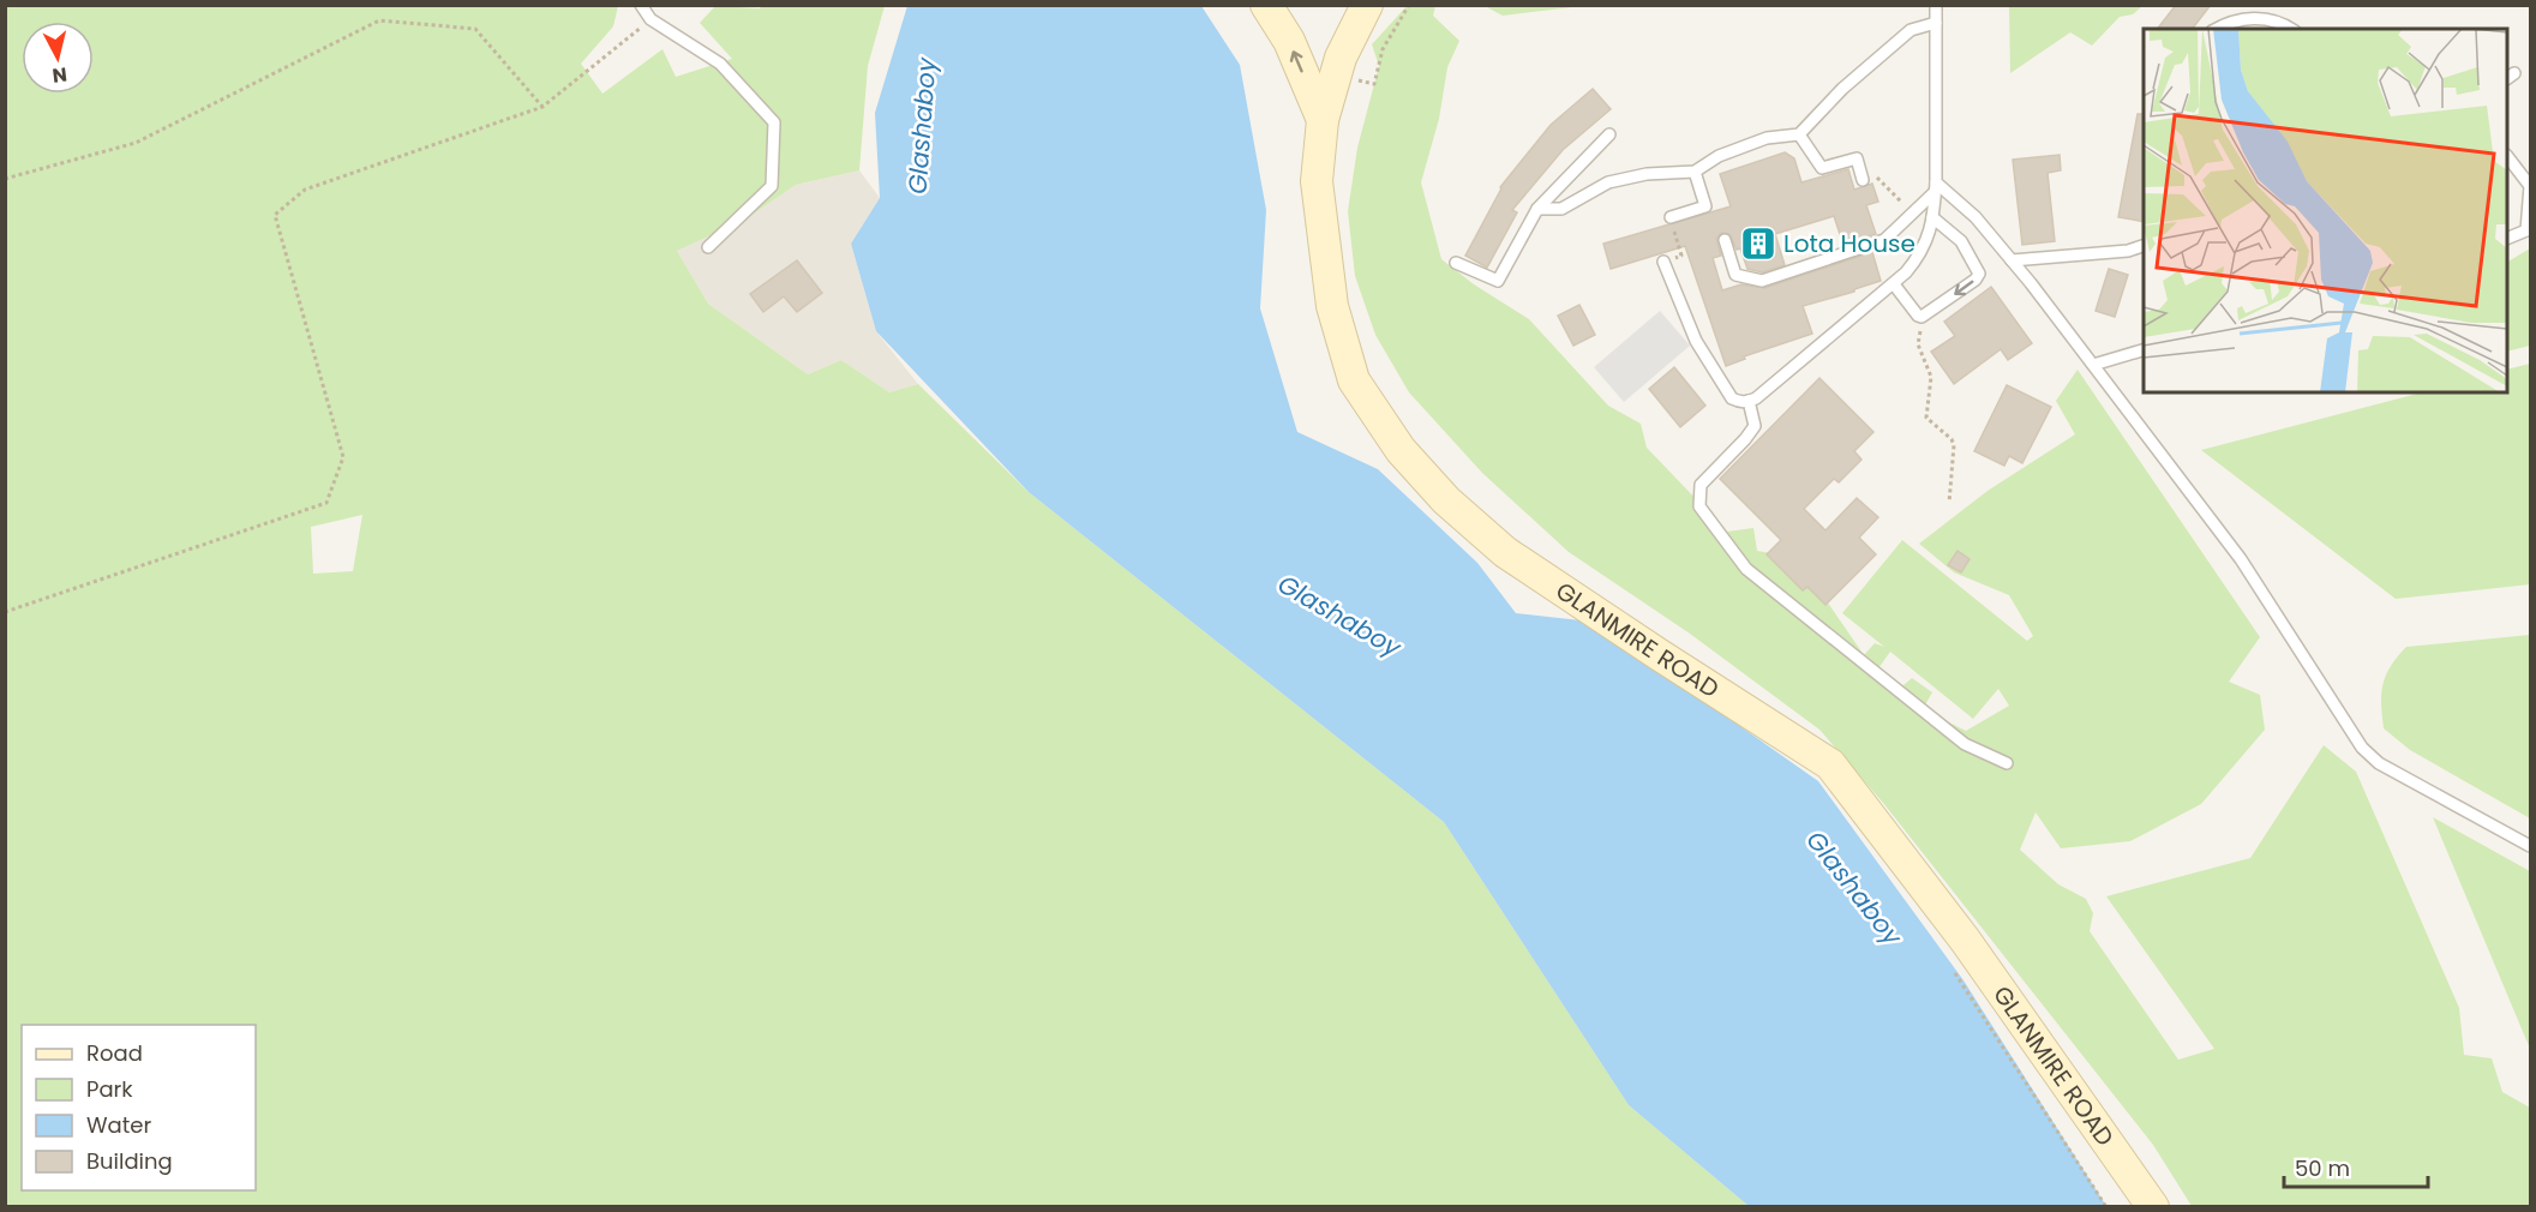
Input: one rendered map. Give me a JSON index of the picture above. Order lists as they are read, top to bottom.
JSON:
{
  "streets": {
    "main road": ["GLANMIRE ROAD"]
  },
  "water": ["Glashaboy"],
  "places": {
    "building": ["Lota House"]
  },
  "legend": [
    "Road",
    "Park",
    "Water",
    "Building"
  ],
  "scale_bar": "50 m",
  "north": "bottom"
}
